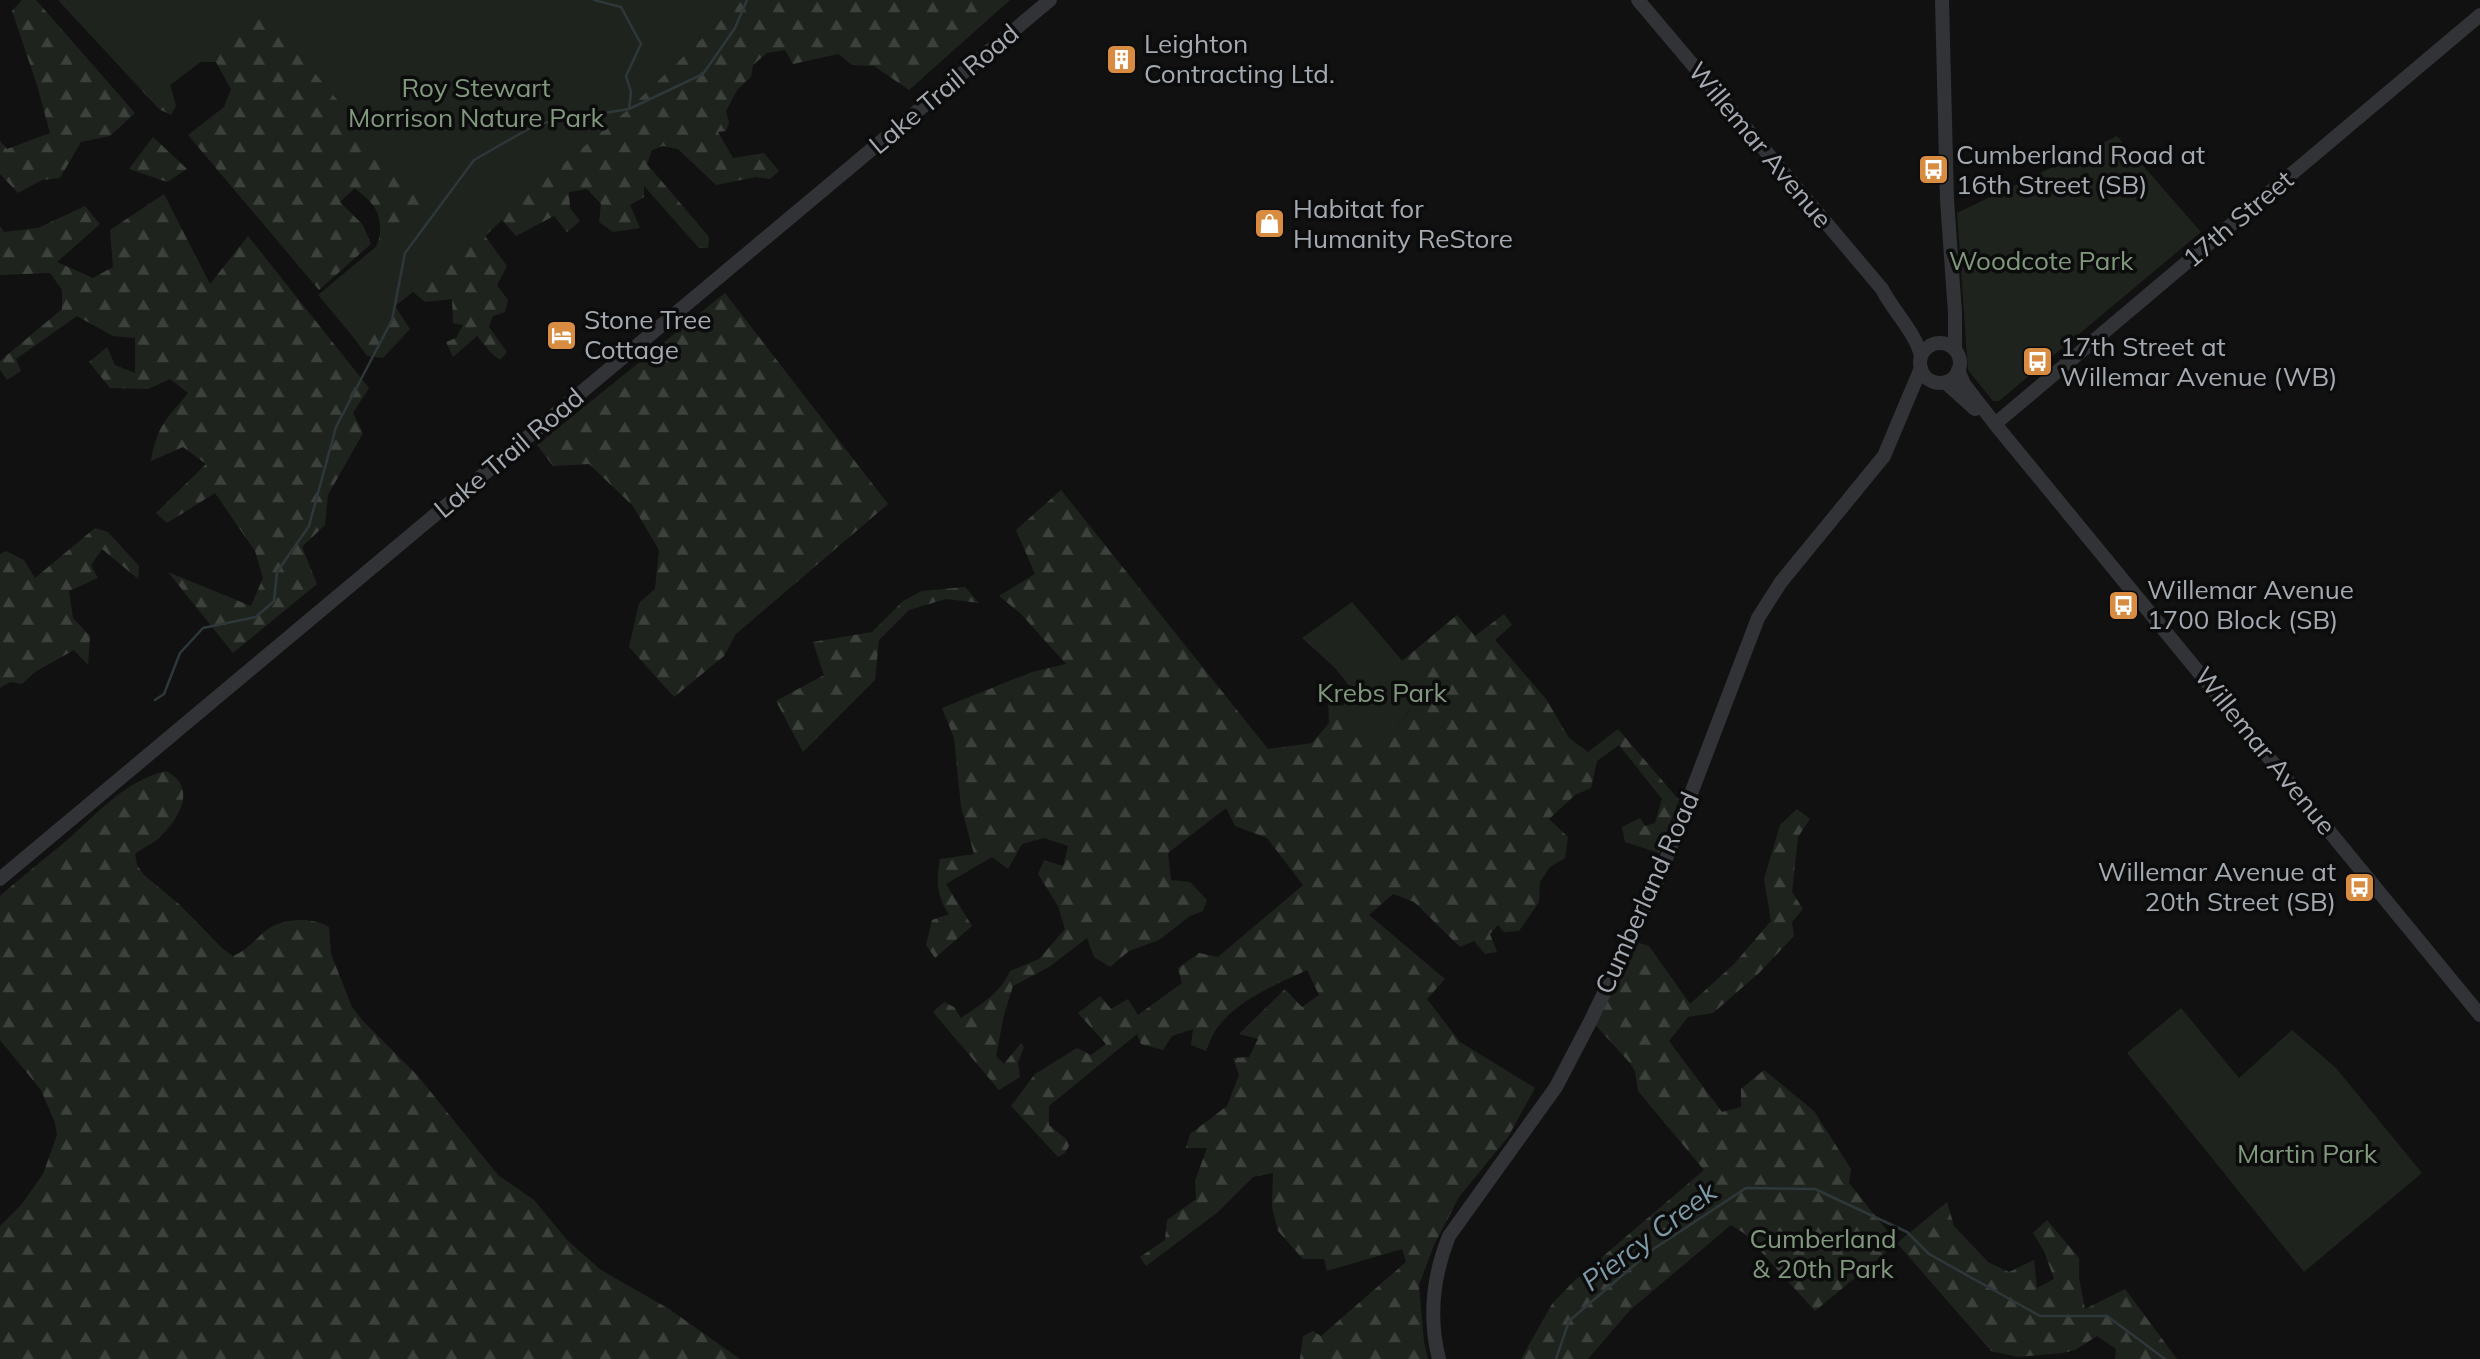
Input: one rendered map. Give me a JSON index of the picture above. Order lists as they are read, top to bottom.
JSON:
{
  "streets": {
    "street": [
      "Lake Trail Road",
      "Willemar Avenue",
      "17th Street",
      "Cumberland Road"
    ]
  },
  "crossings": [
    ["Willemar Avenue", "17th Street"],
    ["Willemar Avenue", "Cumberland Road"]
  ],
  "water": ["Piercy Creek"],
  "parks": [
    "Roy Stewart Morrison Nature Park",
    "Woodcote Park",
    "Krebs Park",
    "Martin Park",
    "Cumberland & 20th Park"
  ],
  "places": {
    "building": ["Leighton Contracting Ltd."],
    "bus stop": [
      "Cumberland Road at 16th Street (SB)",
      "17th Street at Willemar Avenue (WB)",
      "Willemar Avenue 1700 Block (SB)",
      "Willemar Avenue at 20th Street (SB)"
    ],
    "shop": ["Habitat for Humanity ReStore"],
    "hotel": ["Stone Tree Cottage"]
  }
}
